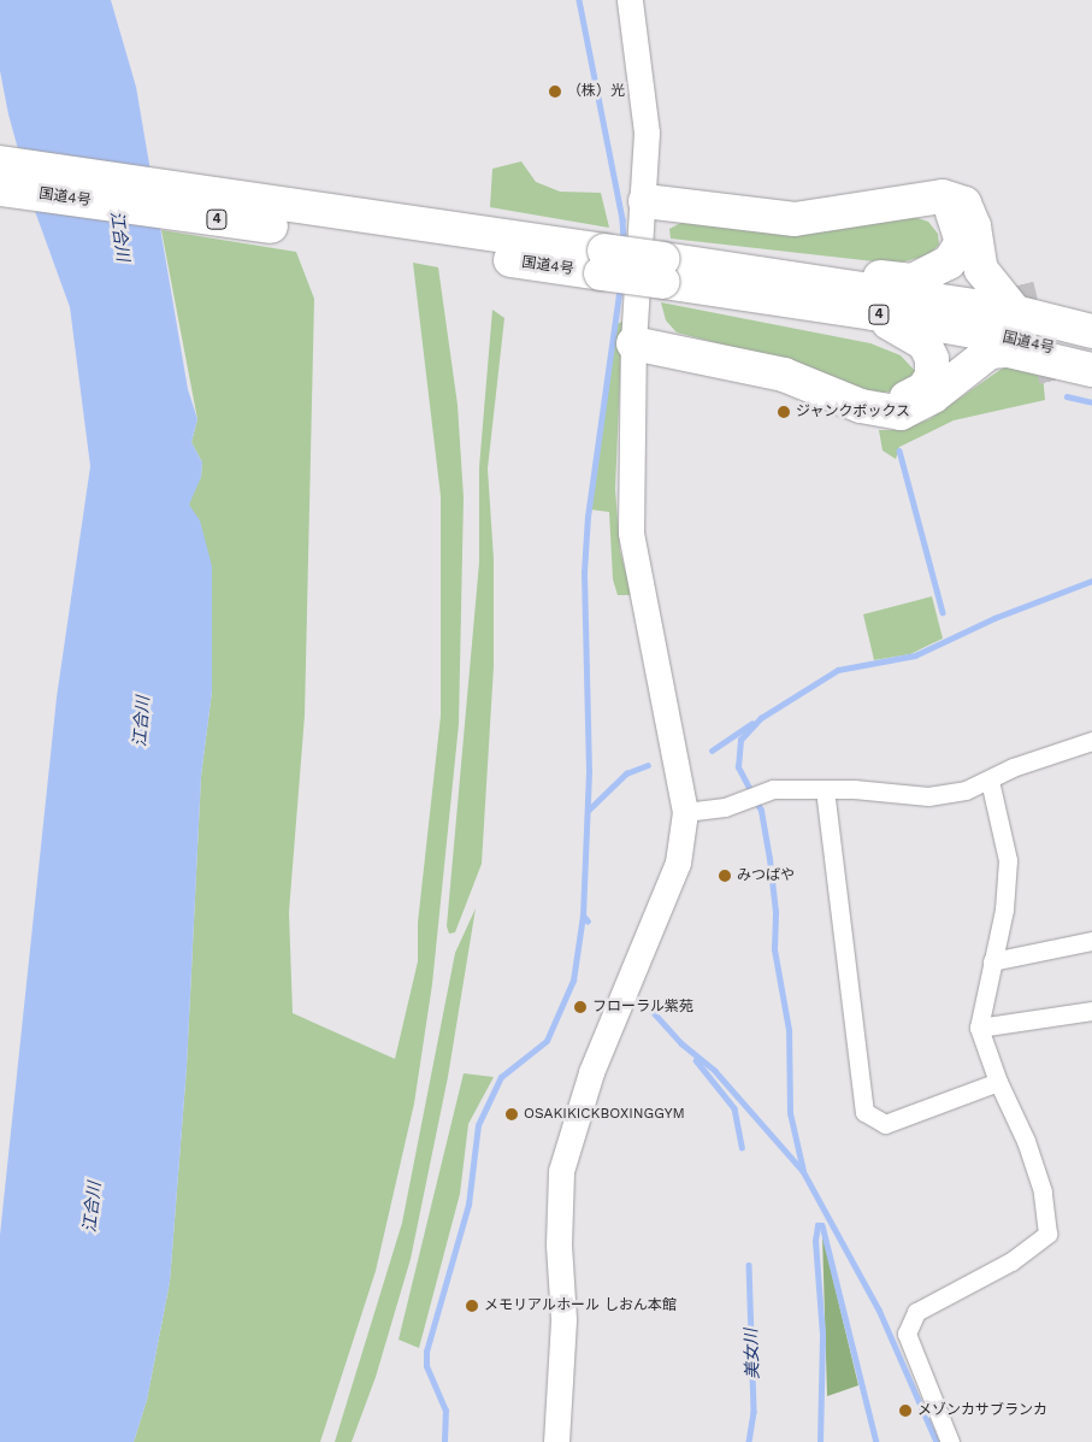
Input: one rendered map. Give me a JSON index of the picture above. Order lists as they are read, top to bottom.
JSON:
{
  "streets": {
    "highway": ["国道4号", "4"]
  },
  "water": ["江合川", "美女川"],
  "places": [
    "（株）光",
    "ジャンクボックス",
    "みつばや",
    "フローラル紫苑",
    "OSAKIKICKBOXINGGYM",
    "メモリアルホール しおん本館",
    "メゾンカサブランカ"
  ]
}
